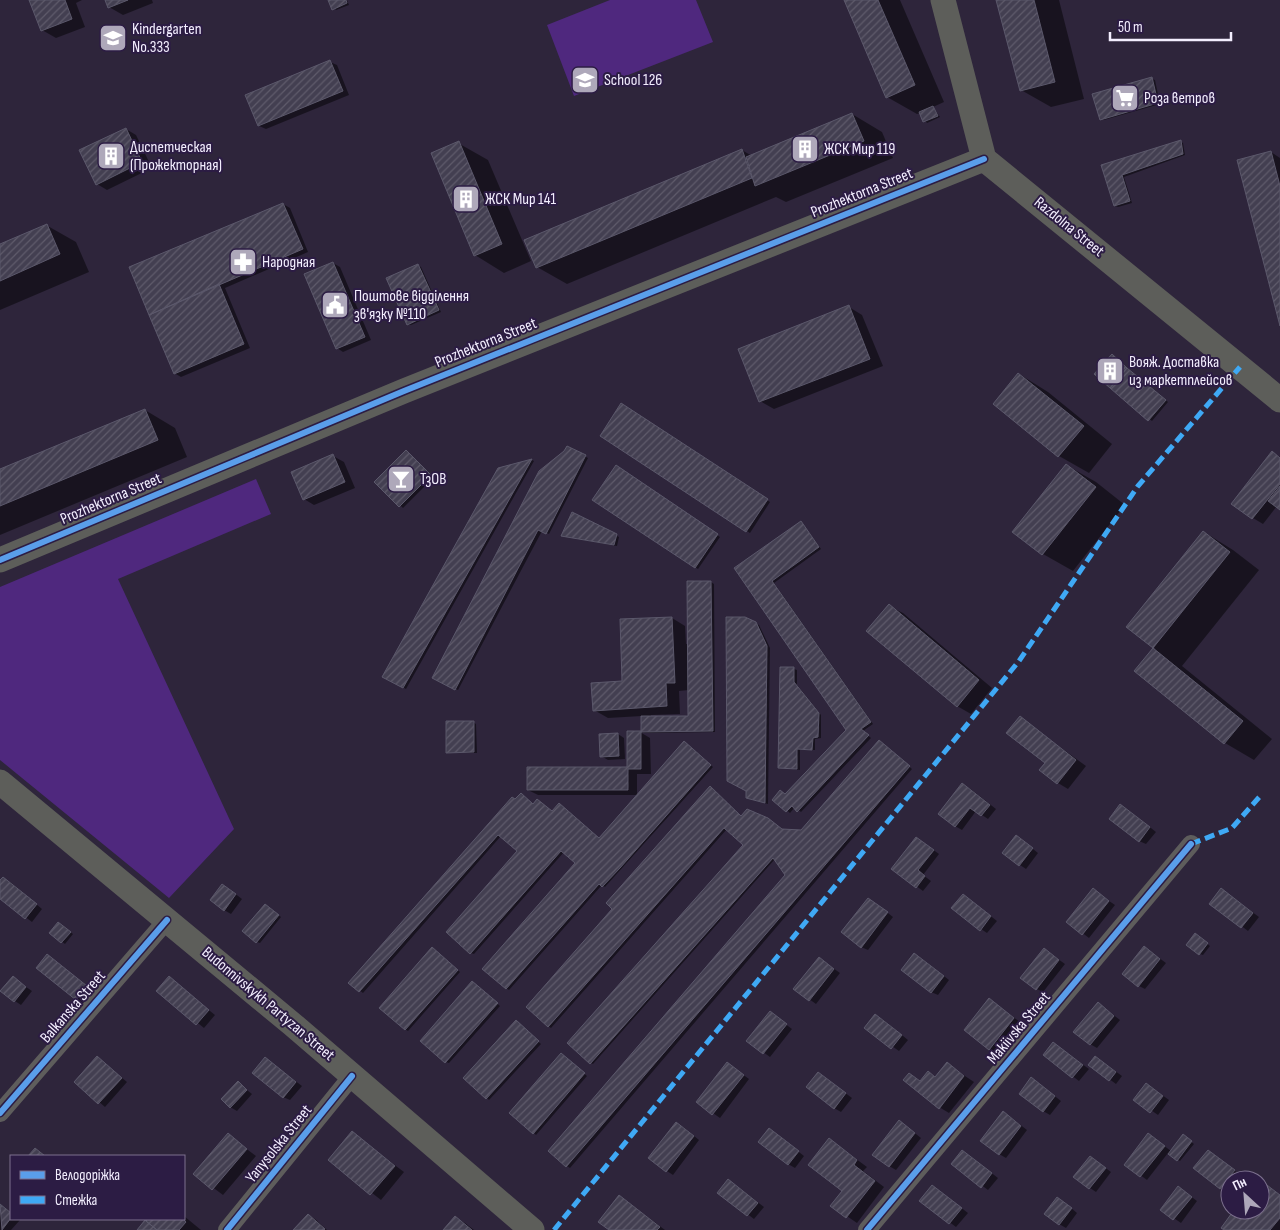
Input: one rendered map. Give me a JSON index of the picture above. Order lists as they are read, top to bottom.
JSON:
{
  "streets": {
    "street": [
      "Prozhektorna Street",
      "Razdolna Street",
      "Budonnivskykh Partyzan Street",
      "Balkanska Street",
      "Makiivska Street",
      "Yanysolska Street"
    ]
  },
  "crossings": [
    ["Prozhektorna Street", "Razdolna Street"],
    ["Budonnivskykh Partyzan Street", "Balkanska Street"],
    ["Budonnivskykh Partyzan Street", "Yanysolska Street"]
  ],
  "places": {
    "school or university": ["Kindergarten No.333", "School 126"],
    "supermarket": ["Роза ветров"],
    "building": [
      "ЖСК Мир 119",
      "Диспетческая (Прожекторная)",
      "ЖСК Мир 141",
      "Вояж. Доставка из маркетплейсов"
    ],
    "pharmacy": ["Народная"],
    "public building": ["Поштове відділення зв'язку №110"],
    "bar": ["ТзОВ"]
  },
  "legend": ["Велодоріжка", "Стежка"],
  "scale_bar": "50 m",
  "north": "top left"
}
